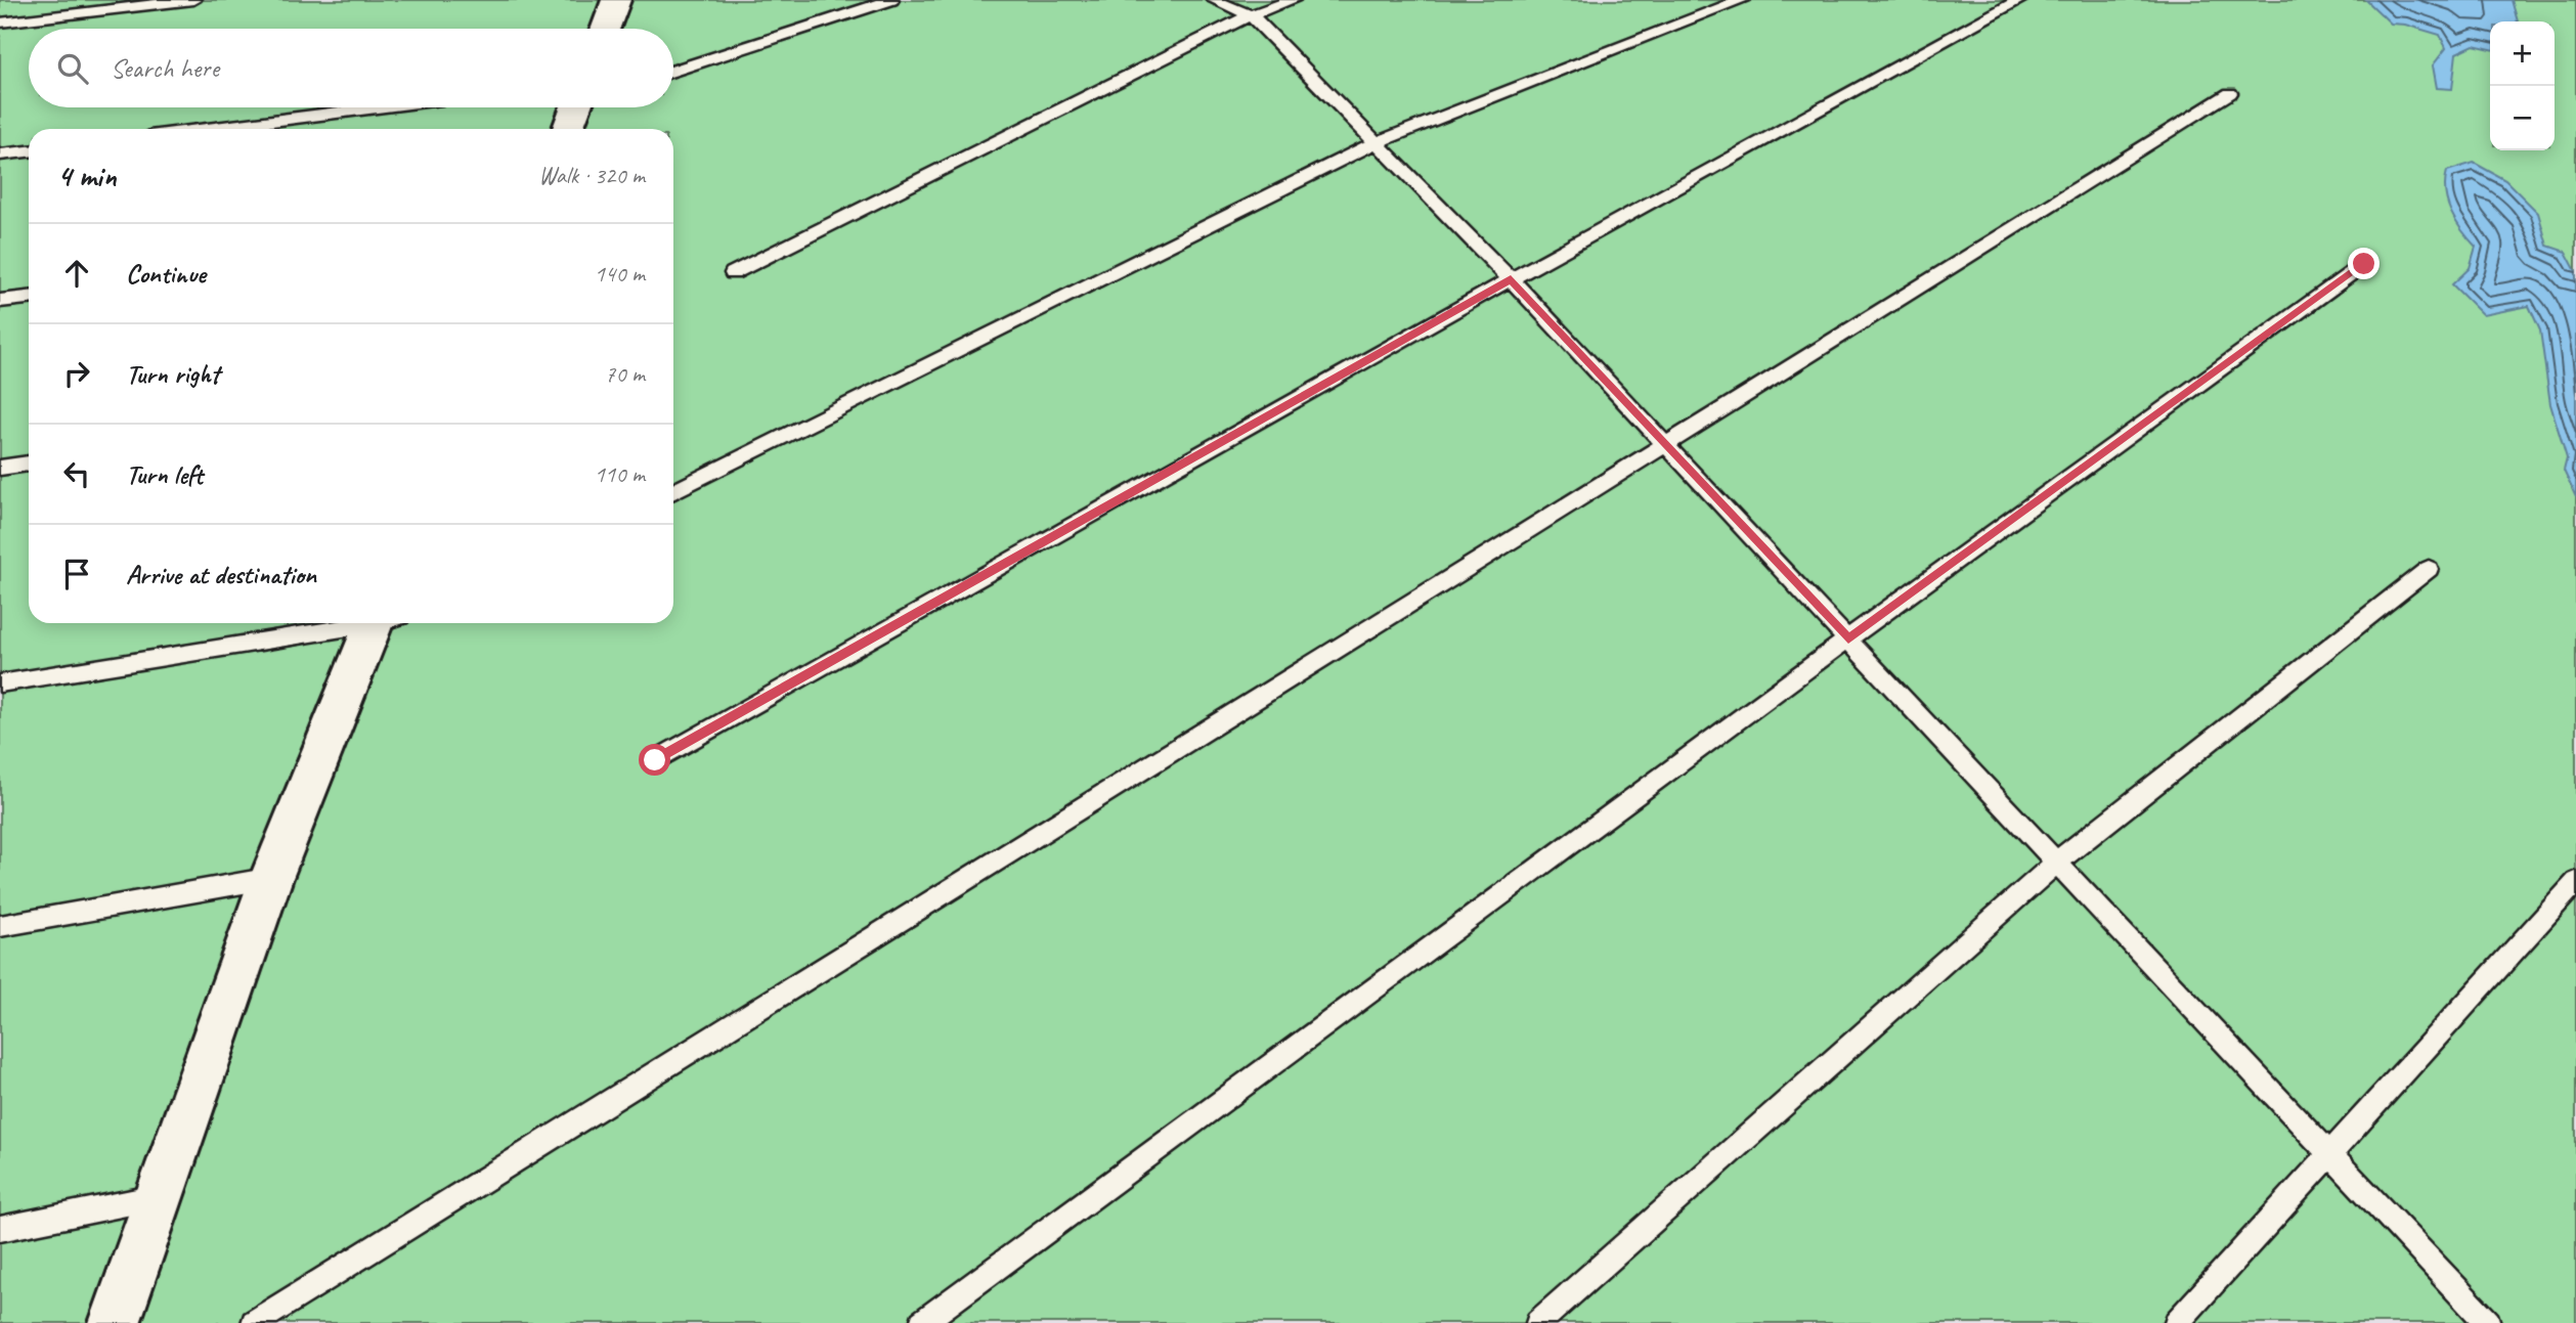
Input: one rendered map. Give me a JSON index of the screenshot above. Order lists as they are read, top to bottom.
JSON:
{
  "page": {
    "map_buttons": ["+", "−"],
    "search": "Search here",
    "heading": ["4 min", "Walk · 320 m"],
    "list": [
      ["Continue", "140 m"],
      ["Turn right", "70 m"],
      ["Turn left", "110 m"],
      "Arrive at destination"
    ]
  }
}
